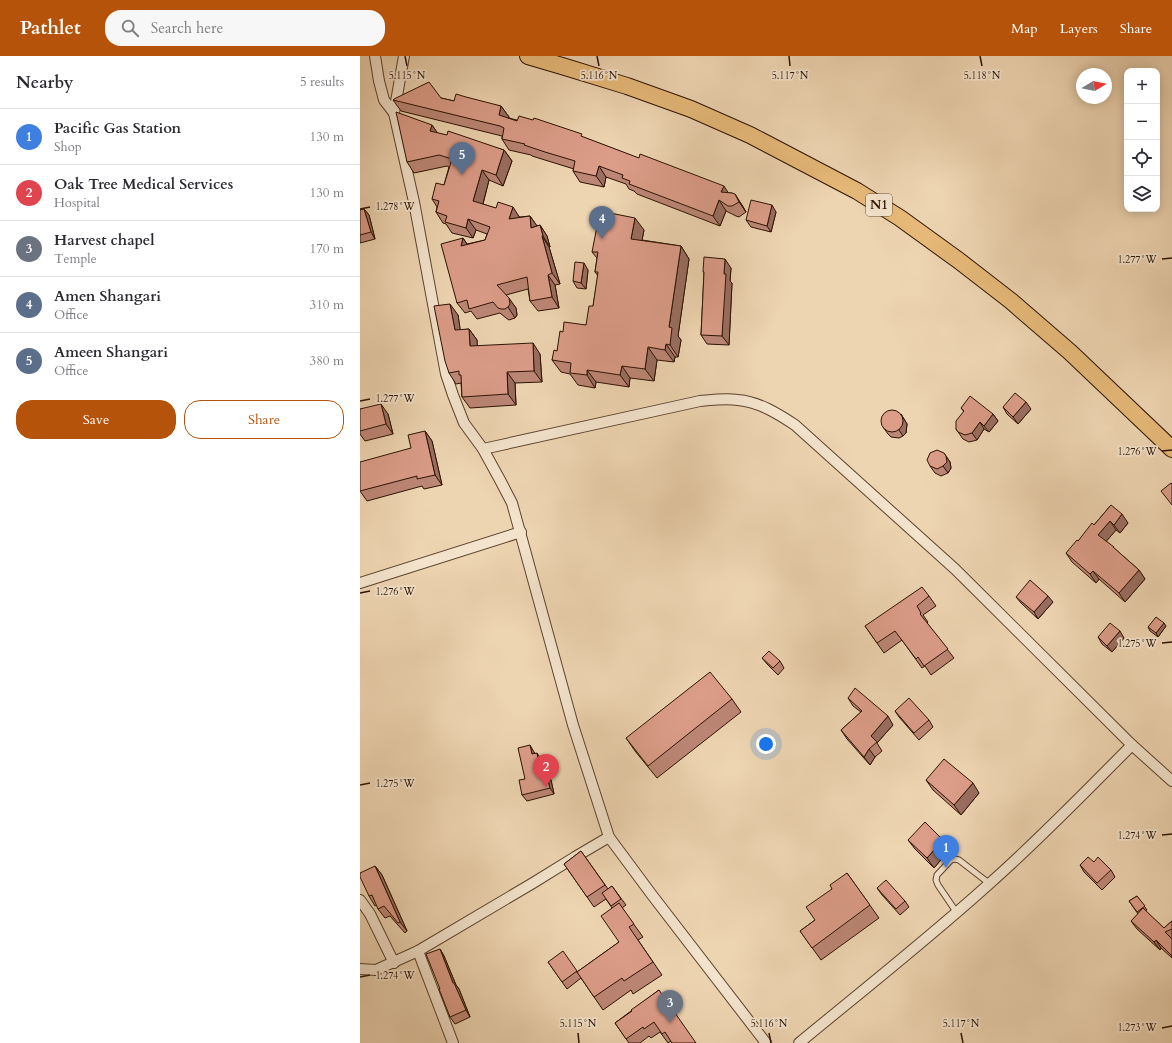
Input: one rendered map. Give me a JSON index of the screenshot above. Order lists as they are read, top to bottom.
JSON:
{
  "streets": {
    "highway": ["N1"]
  },
  "north": "right",
  "page": {
    "header": "Pathlet",
    "search": "Search here",
    "nav": ["Map", "Layers", "Share"],
    "heading": ["Nearby", "5 results"],
    "map_buttons": ["+", "−"],
    "list": [
      {
        "mark": "1",
        "name": "Pacific Gas Station",
        "note": "Shop",
        "value": "130 m"
      },
      {
        "mark": "2",
        "name": "Oak Tree Medical Services",
        "note": "Hospital",
        "value": "130 m"
      },
      {
        "mark": "3",
        "name": "Harvest chapel",
        "note": "Temple",
        "value": "170 m"
      },
      {
        "mark": "4",
        "name": "Amen Shangari",
        "note": "Office",
        "value": "310 m"
      },
      {
        "mark": "5",
        "name": "Ameen Shangari",
        "note": "Office",
        "value": "380 m"
      }
    ],
    "pins": [
      "5",
      "4",
      "2",
      "1",
      "3"
    ],
    "buttons": ["Save", "Share"]
  },
  "coordinates": [
    "5.115°N",
    "5.116°N",
    "5.117°N",
    "5.118°N",
    "1.278°W",
    "1.277°W",
    "1.276°W",
    "1.275°W",
    "1.274°W",
    "1.273°W"
  ]
}
